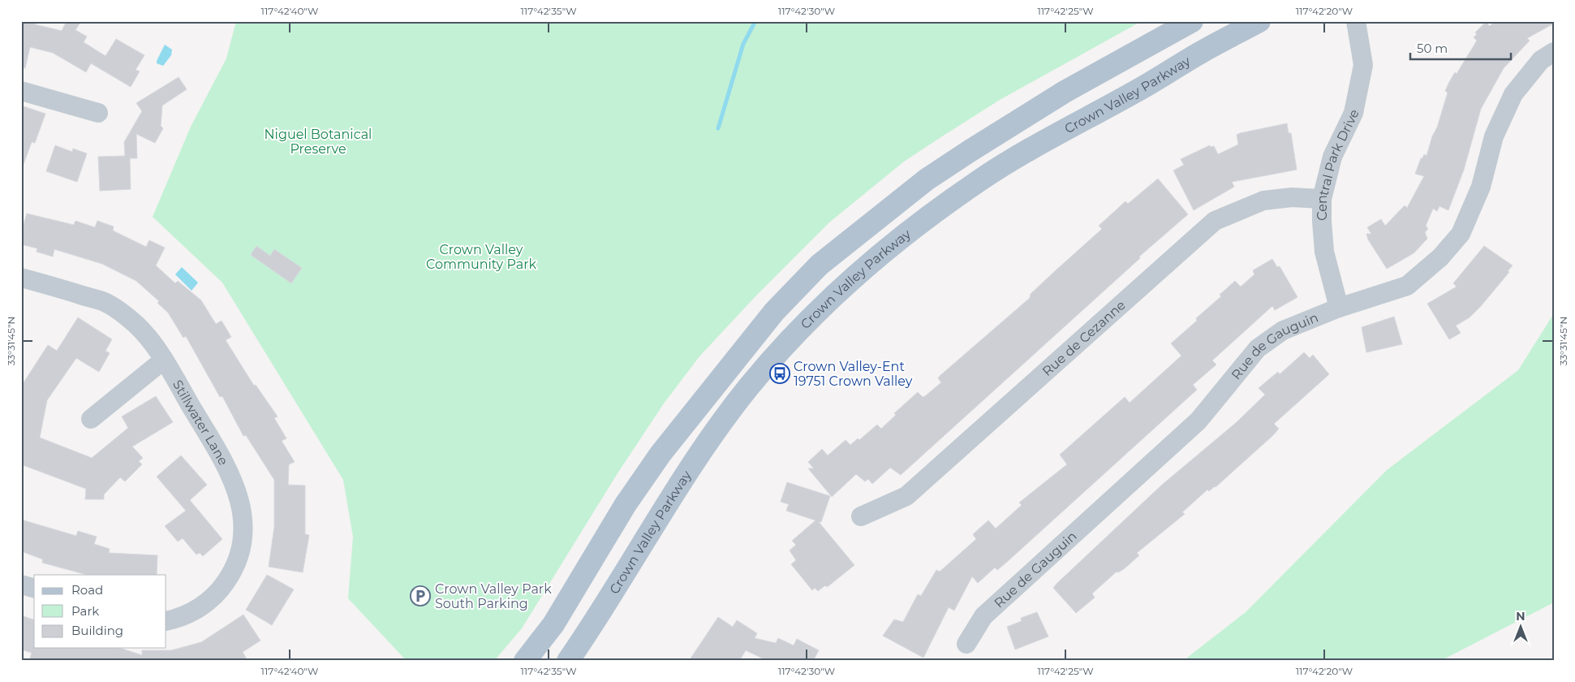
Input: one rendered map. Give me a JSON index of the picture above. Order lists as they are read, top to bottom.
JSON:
{
  "streets": {
    "main road": ["Crown Valley Parkway"],
    "street": [
      "Central Park Drive",
      "Rue de Cezanne",
      "Rue de Gauguin",
      "Stillwater Lane"
    ]
  },
  "crossings": [
    ["Central Park Drive", "Rue de Cezanne"],
    ["Central Park Drive", "Rue de Gauguin"]
  ],
  "parks": ["Niguel Botanical Preserve", "Crown Valley Community Park"],
  "places": {
    "bus stop": ["Crown Valley-Ent 19751 Crown Valley"],
    "parking": ["Crown Valley Park South Parking"]
  },
  "legend": ["Road", "Park", "Building"],
  "scale_bar": "50 m",
  "north": "top",
  "coordinates": [
    "117°42'40\"W",
    "117°42'35\"W",
    "117°42'30\"W",
    "117°42'25\"W",
    "117°42'20\"W",
    "33°31'45\"N"
  ]
}
